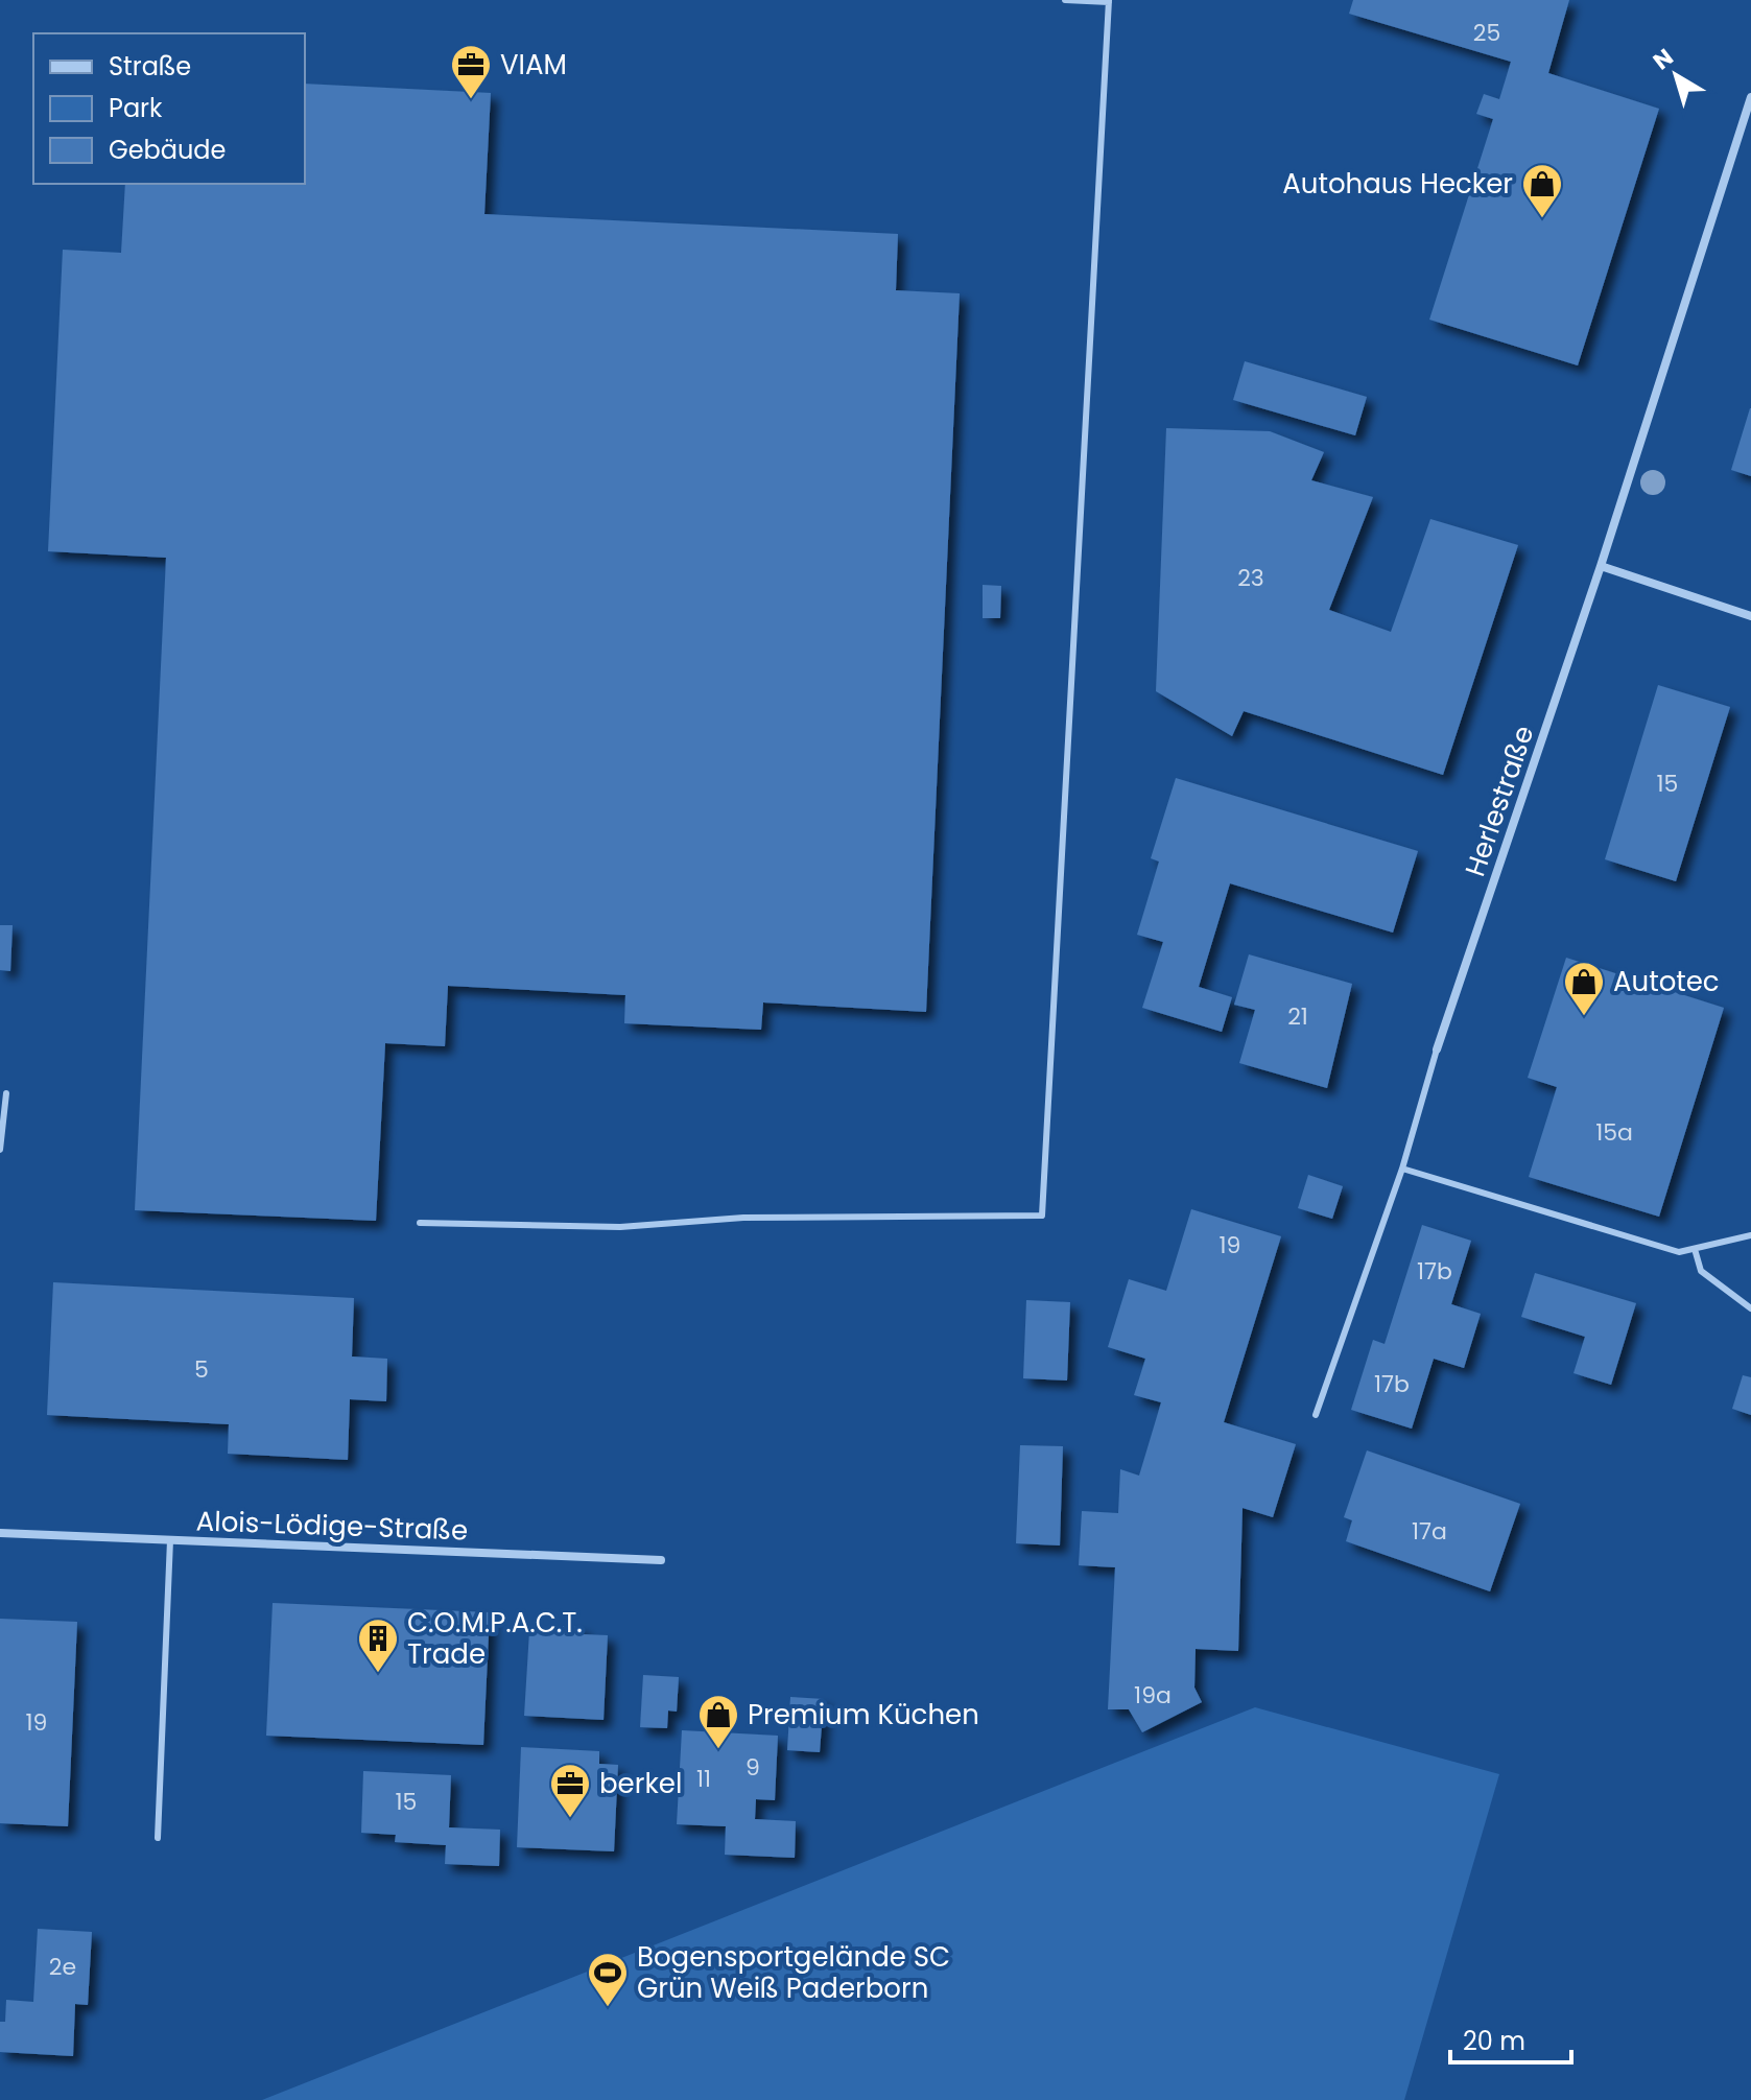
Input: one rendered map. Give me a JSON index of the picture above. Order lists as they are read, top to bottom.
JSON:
{
  "streets": {
    "street": ["Herlestraße", "Alois-Lödige-Straße"]
  },
  "places": {
    "office": ["VIAM", "berkel"],
    "shop": ["Autohaus Hecker", "Autotec", "Premium Küchen"],
    "building": ["C.O.M.P.A.C.T. Trade"],
    "sports": ["Bogensportgelände SC Grün Weiß Paderborn"]
  },
  "house_numbers": [
    "25",
    "23",
    "15",
    "21",
    "15a",
    "19",
    "17b",
    "5",
    "17b",
    "17a",
    "19a",
    "19",
    "9",
    "11",
    "15",
    "2e"
  ],
  "legend": ["Straße", "Park", "Gebäude"],
  "scale_bar": "20 m",
  "north": "top left"
}
